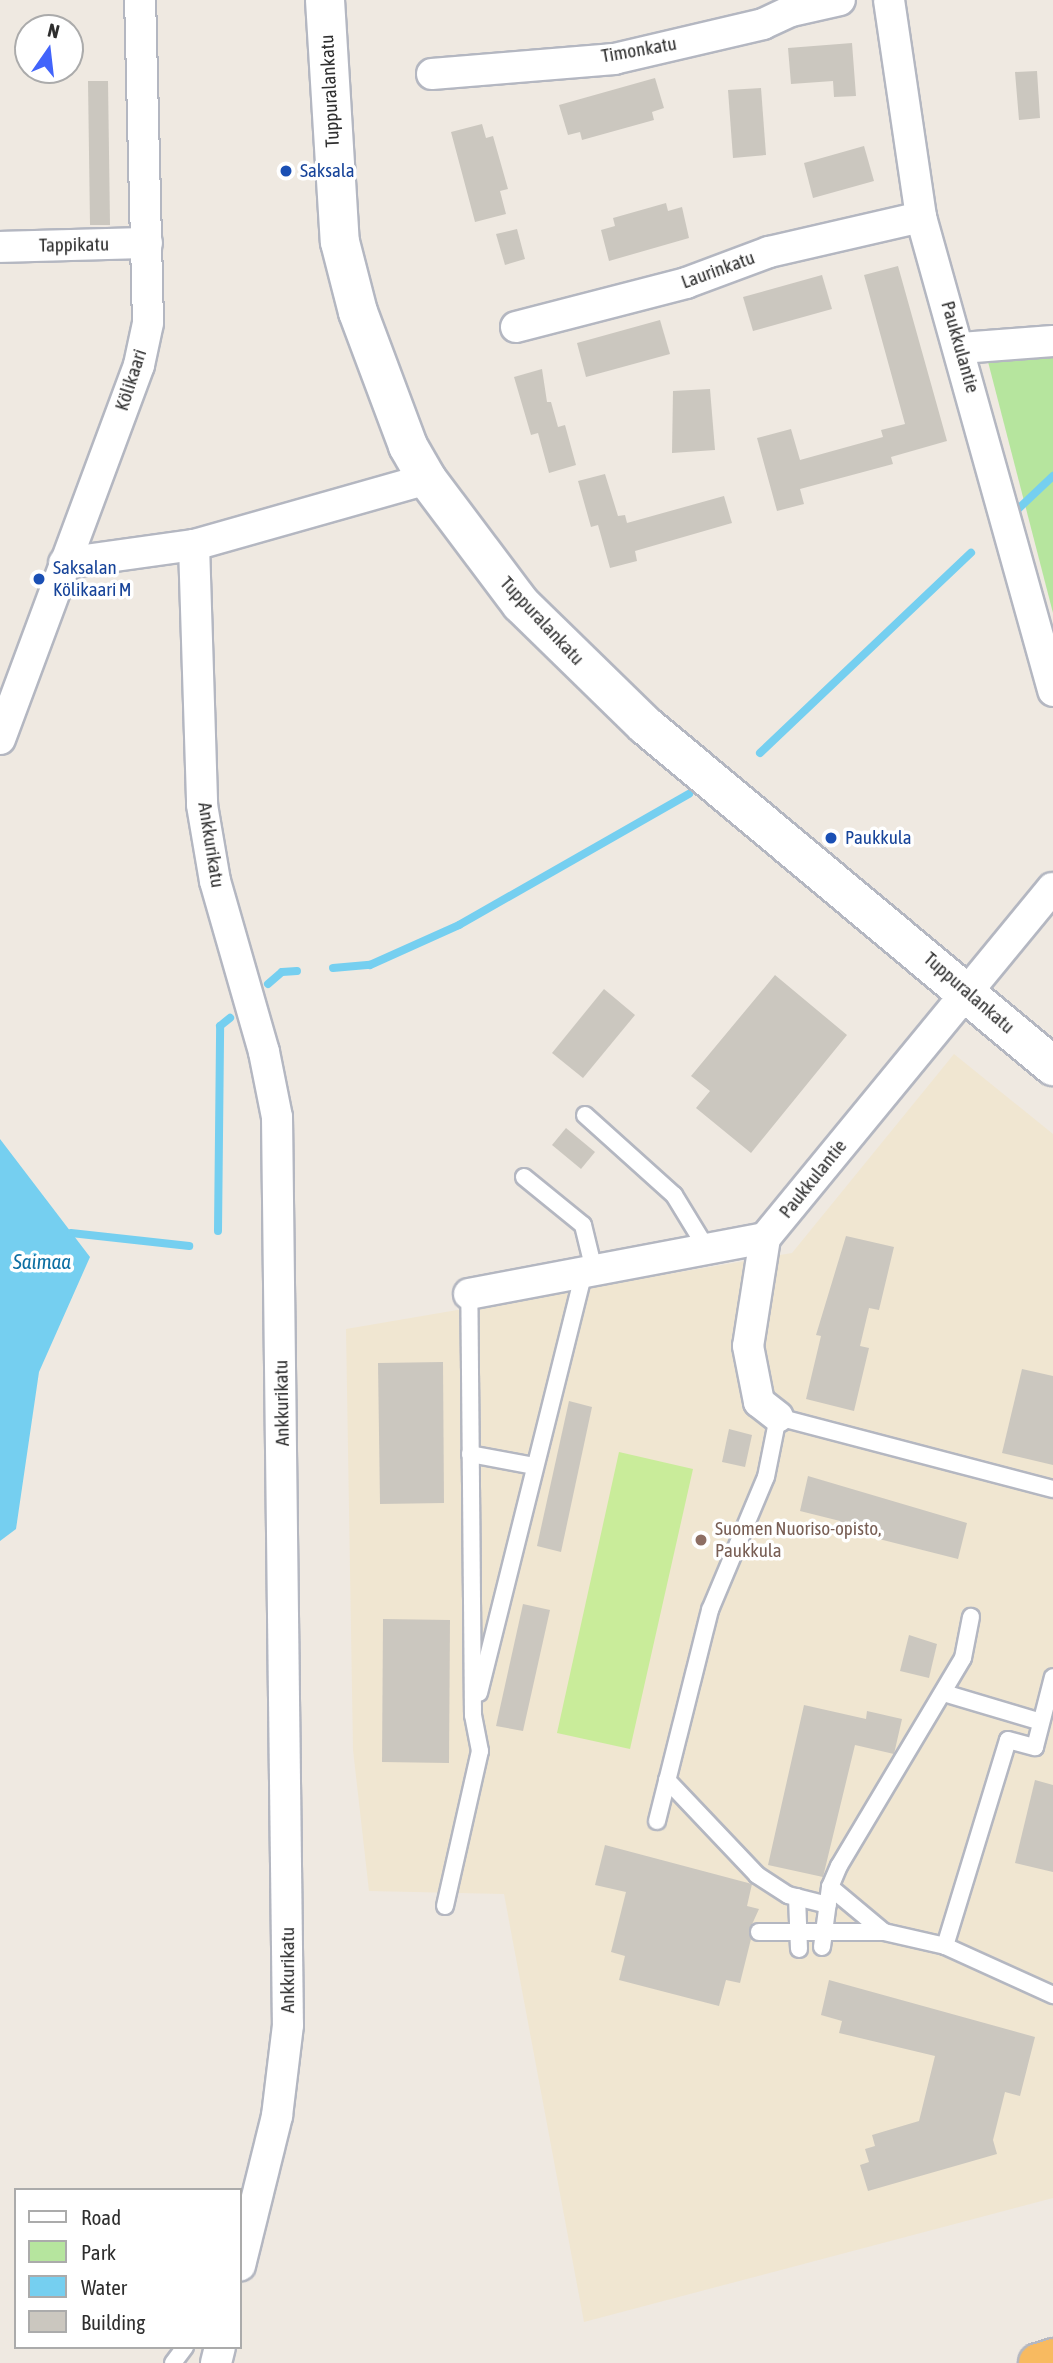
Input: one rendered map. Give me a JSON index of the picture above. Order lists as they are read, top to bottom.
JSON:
{
  "streets": {
    "street": [
      "Timonkatu",
      "Tuppuralankatu",
      "Tappikatu",
      "Laurinkatu",
      "Paukkulantie",
      "Kölikaari",
      "Ankkurikatu"
    ]
  },
  "crossings": [
    ["Tuppuralankatu", "Paukkulantie"],
    ["Tappikatu", "Kölikaari"],
    ["Laurinkatu", "Paukkulantie"]
  ],
  "water": ["Saimaa"],
  "places": [
    "Saksala",
    "Saksalan Kölikaari M",
    "Paukkula",
    "Suomen Nuoriso-opisto, Paukkula"
  ],
  "legend": [
    "Road",
    "Park",
    "Water",
    "Building"
  ],
  "north": "top"
}
